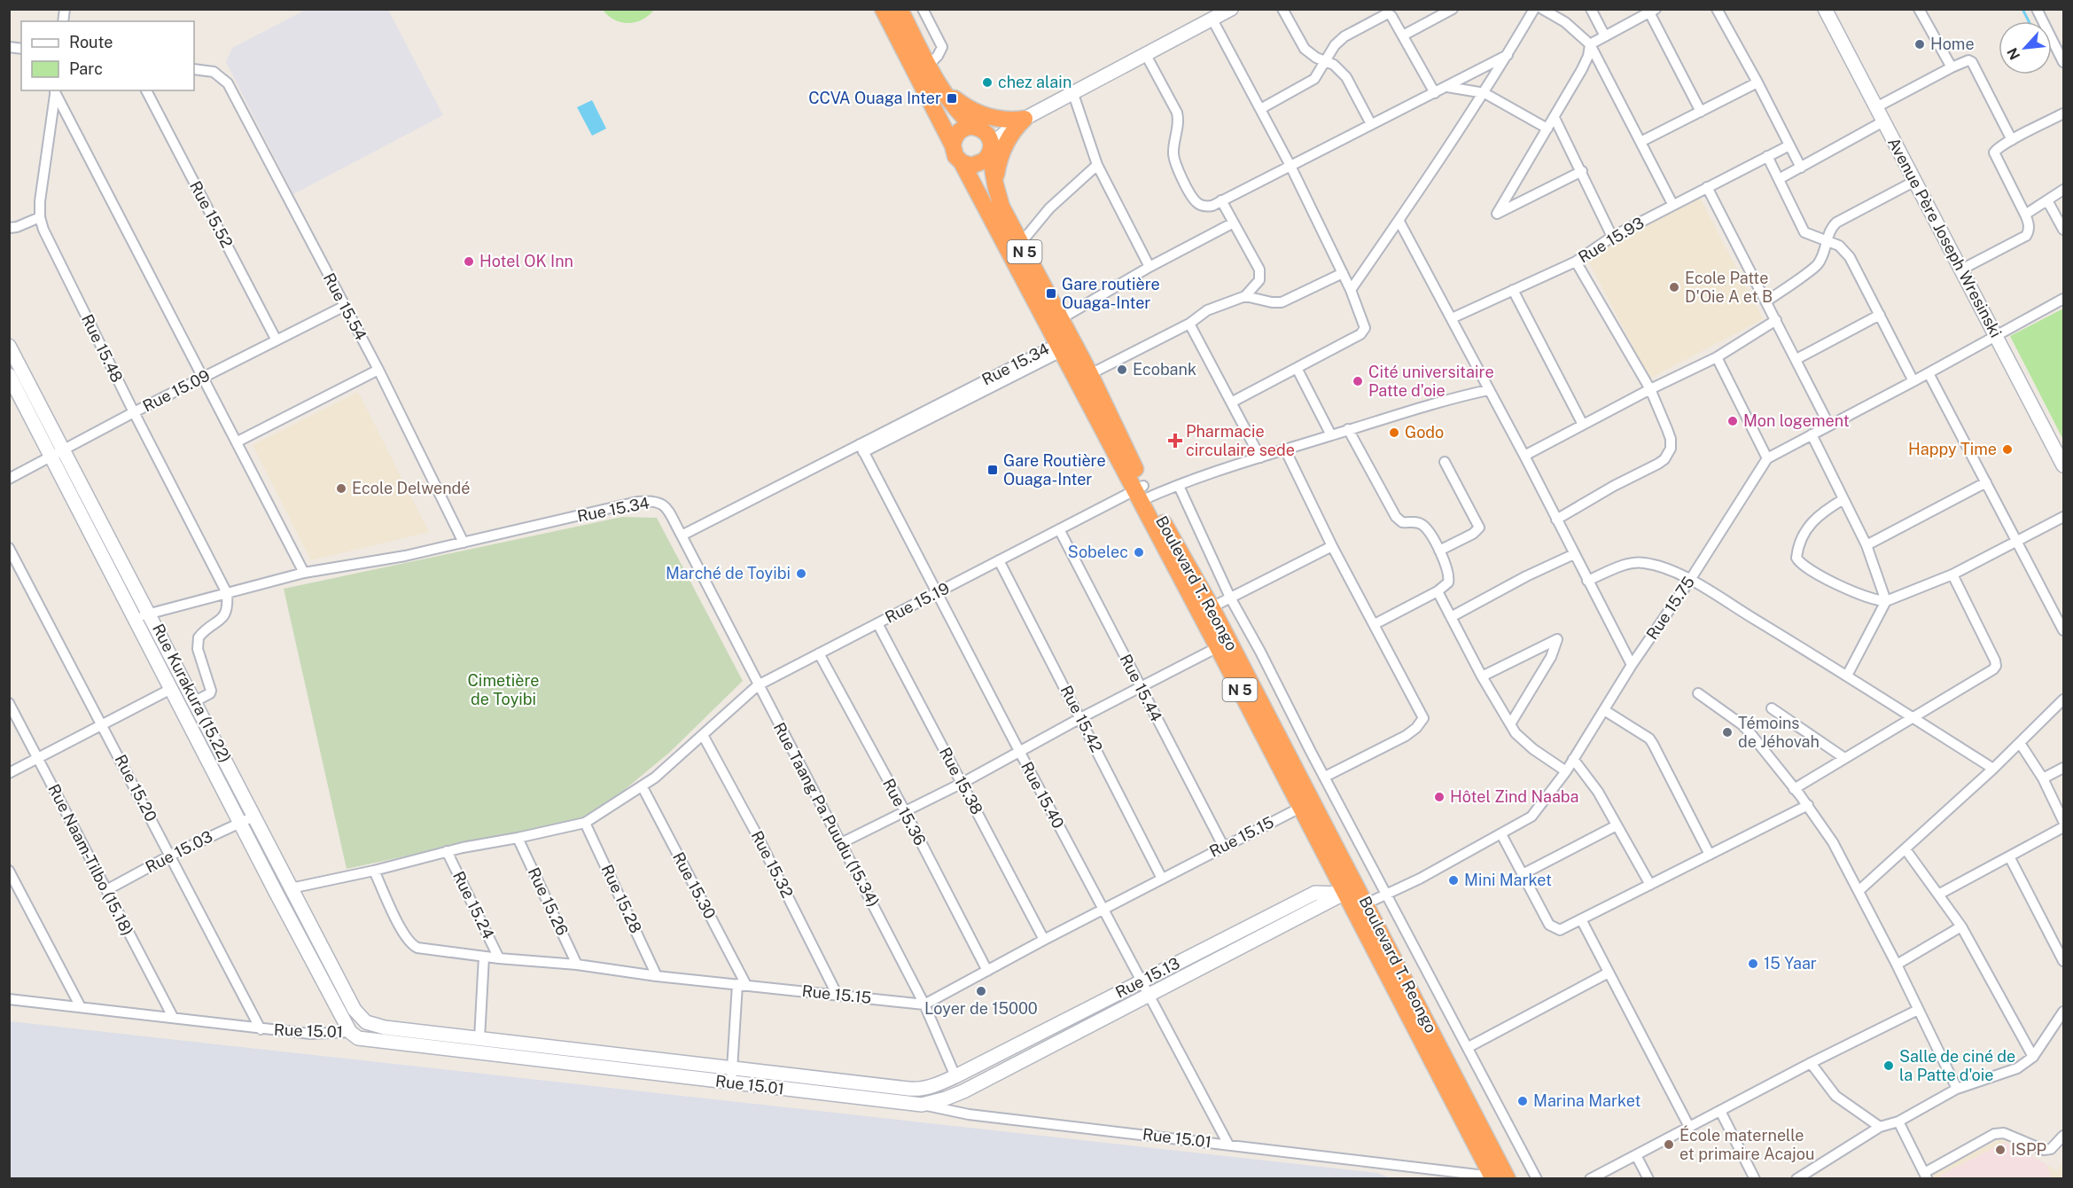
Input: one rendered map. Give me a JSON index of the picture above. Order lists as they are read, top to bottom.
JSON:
{
  "streets": {
    "highway": ["N 5", "Boulevard T. Reongo"],
    "main road": [
      "Avenue Père Joseph Wresinski",
      "Rue Kurakura (15.22)",
      "Rue 15.13",
      "Rue 15.01"
    ],
    "street": [
      "Rue 15.52",
      "Rue 15.93",
      "Rue 15.54",
      "Rue 15.48",
      "Rue 15.34",
      "Rue 15.09",
      "Rue 15.19",
      "Rue 15.75",
      "Rue 15.44",
      "Rue 15.42",
      "Rue 15.38",
      "Rue 15.20",
      "Rue 15.40",
      "Rue 15.36",
      "Rue Taang Pa Puudu (15.34)",
      "Rue 15.15",
      "Rue 15.03",
      "Rue Naam-Tilbo (15.18)",
      "Rue 15.32",
      "Rue 15.30",
      "Rue 15.28",
      "Rue 15.26",
      "Rue 15.24"
    ]
  },
  "crossings": [
    ["Rue 15.52", "Rue 15.09"],
    ["Avenue Père Joseph Wresinski", "Rue 15.75"],
    ["N 5", "Rue 15.34"],
    ["N 5", "Boulevard T. Reongo"],
    ["N 5", "Rue 15.19"],
    ["N 5", "Rue 15.15"],
    ["N 5", "Rue 15.13"],
    ["N 5", "Rue 15.01"],
    ["Rue 15.54", "Rue 15.34"],
    ["Rue 15.54", "Rue 15.09"],
    ["Rue 15.48", "Rue 15.34"],
    ["Rue 15.48", "Rue 15.09"],
    ["Rue 15.34", "Boulevard T. Reongo"],
    ["Rue 15.34", "Rue Kurakura (15.22)"],
    ["Rue 15.34", "Rue 15.40"],
    ["Rue 15.34", "Rue Taang Pa Puudu (15.34)"],
    ["Rue 15.09", "Rue Kurakura (15.22)"],
    ["Boulevard T. Reongo", "Rue 15.19"],
    ["Boulevard T. Reongo", "Rue 15.75"],
    ["Boulevard T. Reongo", "Rue 15.13"],
    ["Boulevard T. Reongo", "Rue 15.01"],
    ["Rue 15.19", "Rue 15.44"],
    ["Rue 15.19", "Rue Kurakura (15.22)"],
    ["Rue 15.19", "Rue 15.42"],
    ["Rue 15.19", "Rue 15.38"],
    ["Rue 15.19", "Rue 15.40"],
    ["Rue 15.19", "Rue 15.36"],
    ["Rue 15.19", "Rue Taang Pa Puudu (15.34)"],
    ["Rue 15.19", "Rue 15.15"],
    ["Rue 15.19", "Rue 15.32"],
    ["Rue 15.19", "Rue 15.30"],
    ["Rue 15.19", "Rue 15.28"],
    ["Rue 15.19", "Rue 15.26"],
    ["Rue 15.19", "Rue 15.24"],
    ["Rue 15.75", "Rue 15.13"],
    ["Rue 15.44", "Rue 15.15"],
    ["Rue Kurakura (15.22)", "Rue 15.03"],
    ["Rue Kurakura (15.22)", "Rue 15.01"],
    ["Rue 15.42", "Rue 15.15"],
    ["Rue 15.38", "Rue 15.15"],
    ["Rue 15.20", "Rue 15.03"],
    ["Rue 15.20", "Rue 15.01"],
    ["Rue 15.40", "Rue 15.15"],
    ["Rue 15.40", "Rue 15.13"],
    ["Rue 15.40", "Rue 15.01"],
    ["Rue 15.36", "Rue 15.15"],
    ["Rue Taang Pa Puudu (15.34)", "Rue 15.15"],
    ["Rue Taang Pa Puudu (15.34)", "Rue 15.13"],
    ["Rue Taang Pa Puudu (15.34)", "Rue 15.01"],
    ["Rue 15.15", "Rue 15.32"],
    ["Rue 15.15", "Rue 15.30"],
    ["Rue 15.15", "Rue 15.28"],
    ["Rue 15.15", "Rue 15.26"],
    ["Rue 15.15", "Rue 15.24"],
    ["Rue 15.03", "Rue Naam-Tilbo (15.18)"],
    ["Rue Naam-Tilbo (15.18)", "Rue 15.01"],
    ["Rue 15.24", "Rue 15.01"],
    ["Rue 15.13", "Rue 15.01"]
  ],
  "parks": ["Cimetière de Toyibi"],
  "places": {
    "other": [
      "Home",
      "chez alain",
      "Hotel OK Inn",
      "Ecole Patte D'Oie A et B",
      "Ecobank",
      "Cité universitaire Patte d'oie",
      "Mon logement",
      "Godo",
      "Happy Time",
      "Ecole Delwendé",
      "Sobelec",
      "Marché de Toyibi",
      "Témoins de Jéhovah",
      "Hôtel Zind Naaba",
      "Mini Market",
      "15 Yaar",
      "Loyer de 15000",
      "Salle de ciné de la Patte d'oie",
      "Marina Market",
      "École maternelle et primaire Acajou",
      "ISPP"
    ],
    "transit": ["CCVA Ouaga Inter", "Gare routière Ouaga-Inter", "Gare Routière Ouaga-Inter"],
    "health": ["Pharmacie circulaire sede"]
  },
  "legend": ["Route", "Parc"],
  "north": "bottom left"
}
